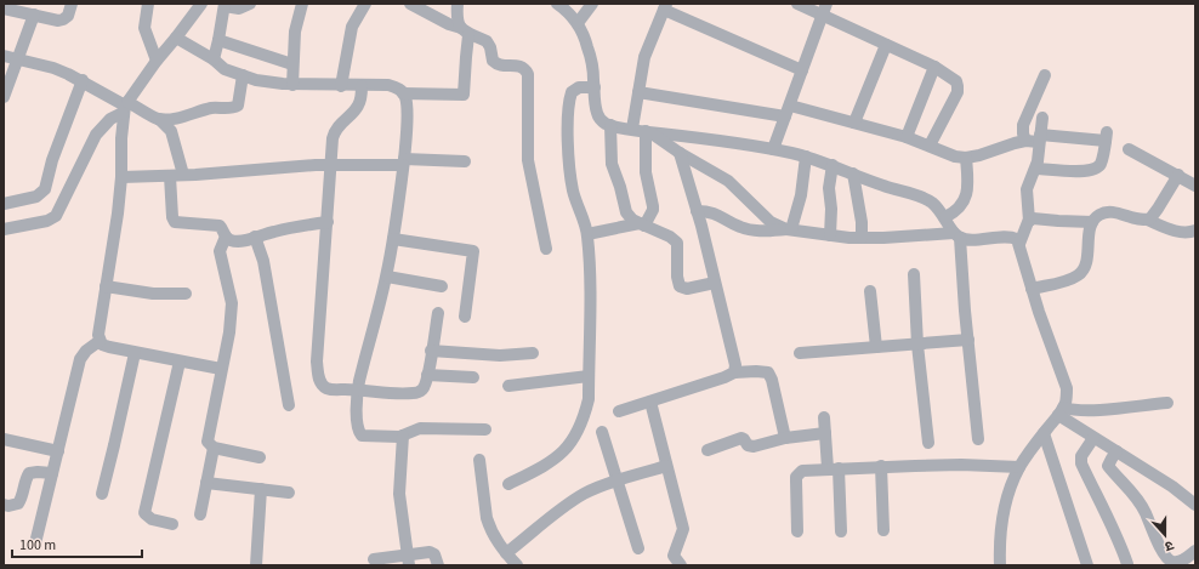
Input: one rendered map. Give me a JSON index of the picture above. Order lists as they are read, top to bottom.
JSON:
{
  "scale_bar": "100 m",
  "north": "bottom"
}
